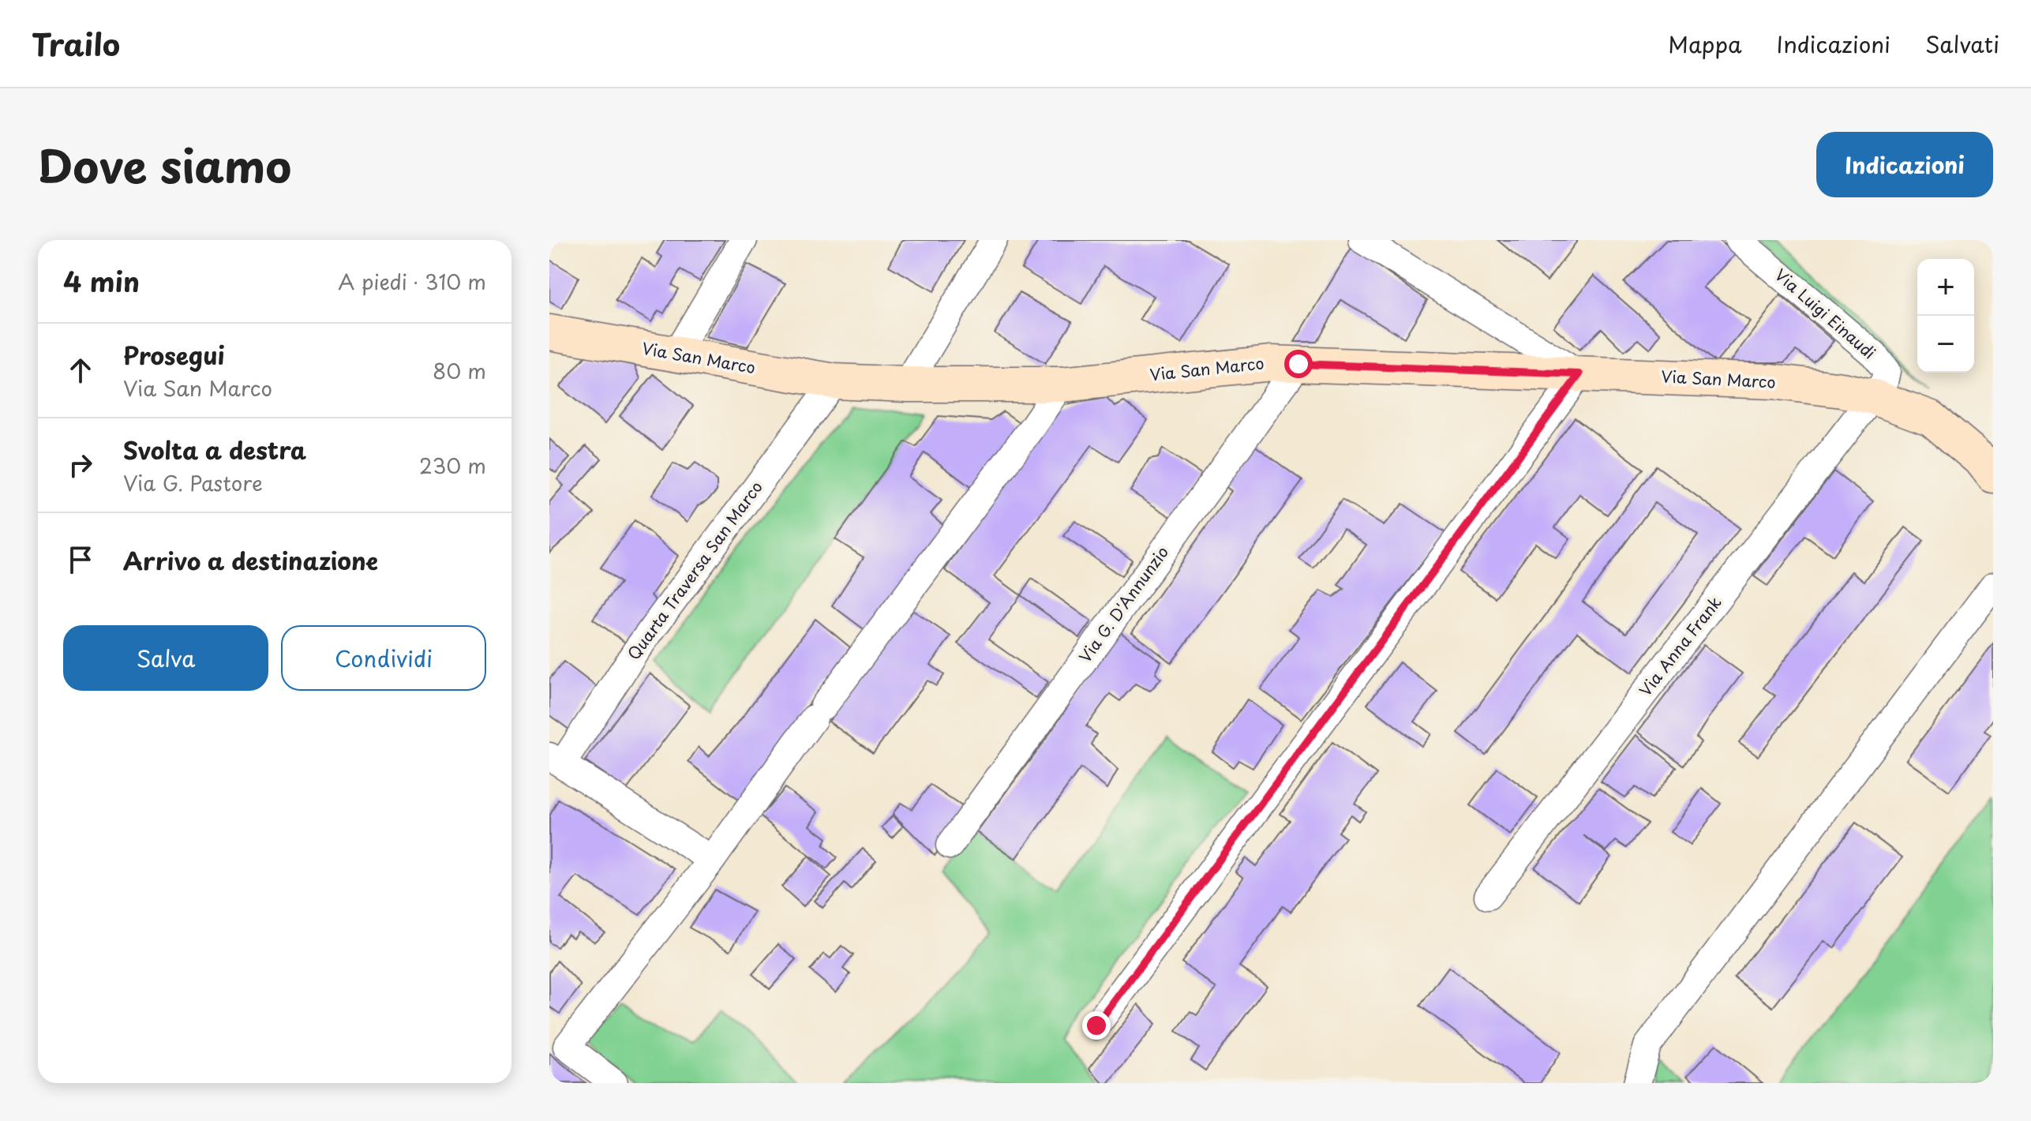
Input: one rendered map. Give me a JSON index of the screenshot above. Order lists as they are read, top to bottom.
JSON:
{
  "streets": {
    "main road": ["Via San Marco"],
    "street": [
      "Via Luigi Einaudi",
      "Quarta Traversa San Marco",
      "Via G. D'Annunzio",
      "Via Anna Frank"
    ]
  },
  "crossings": [
    ["Via Luigi Einaudi", "Via San Marco"],
    ["Via Luigi Einaudi", "Via Anna Frank"],
    ["Via San Marco", "Quarta Traversa San Marco"],
    ["Via San Marco", "Via G. D'Annunzio"],
    ["Via San Marco", "Via Anna Frank"]
  ],
  "page": {
    "header": "Trailo",
    "nav": ["Mappa", "Indicazioni", "Salvati"],
    "title": "Dove siamo",
    "buttons": [
      "Indicazioni",
      ["Salva", "Condividi"]
    ],
    "heading": ["4 min", "A piedi · 310 m"],
    "map_buttons": ["+", "−"],
    "list": [
      ["Prosegui", "Via San Marco", "80 m"],
      ["Svolta a destra", "Via G. Pastore", "230 m"],
      "Arrivo a destinazione"
    ]
  }
}
